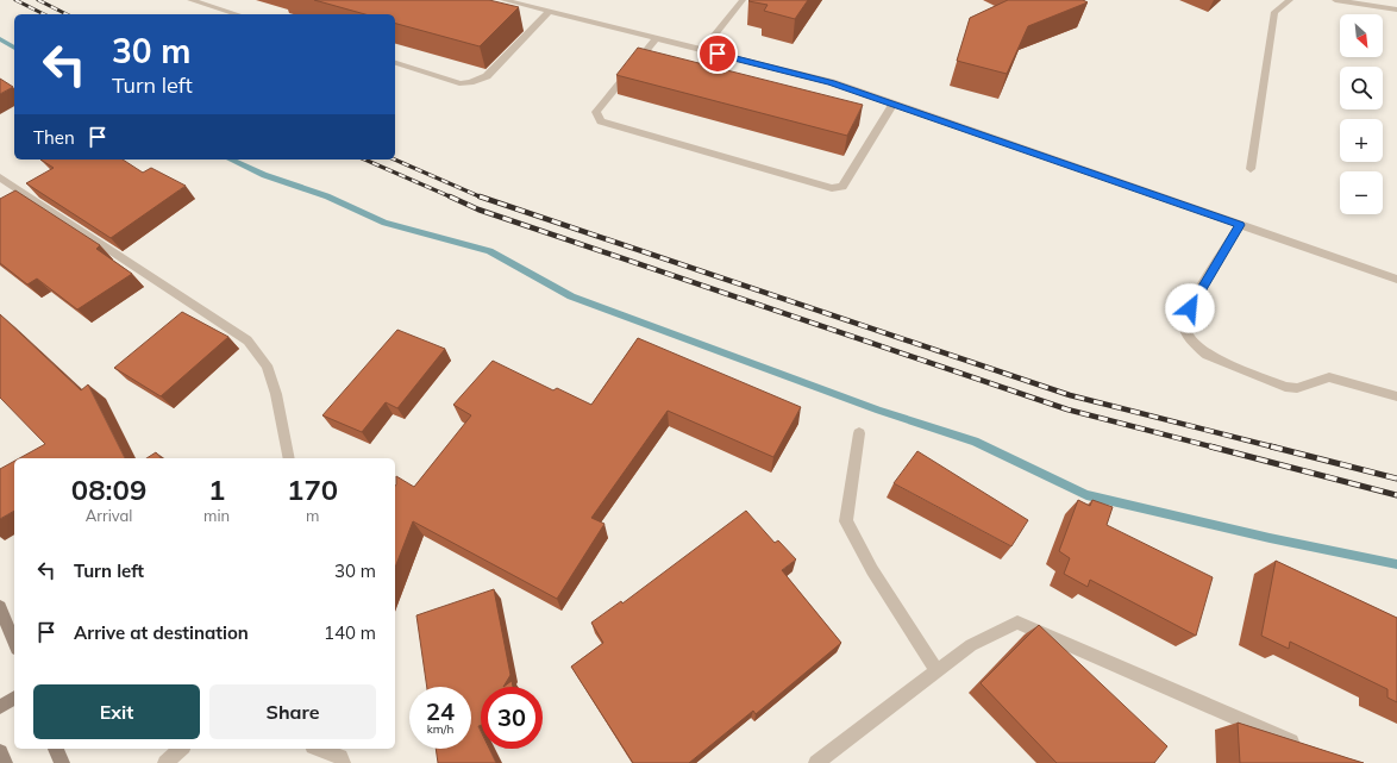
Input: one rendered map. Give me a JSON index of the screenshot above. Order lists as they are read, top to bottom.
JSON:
{
  "north": "bottom right",
  "page": {
    "map_buttons": ["+", "−"],
    "turn": ["30 m", "Turn left"],
    "then": "Then",
    "eta": [
      "08:09",
      "Arrival",
      "1",
      "min",
      "170",
      "m"
    ],
    "list": [
      {
        "name": "Turn left",
        "value": "30 m"
      },
      {
        "name": "Arrive at destination",
        "value": "140 m"
      }
    ],
    "buttons": ["Exit", "Share"],
    "speed": "24 km/h",
    "limit": "30"
  }
}
